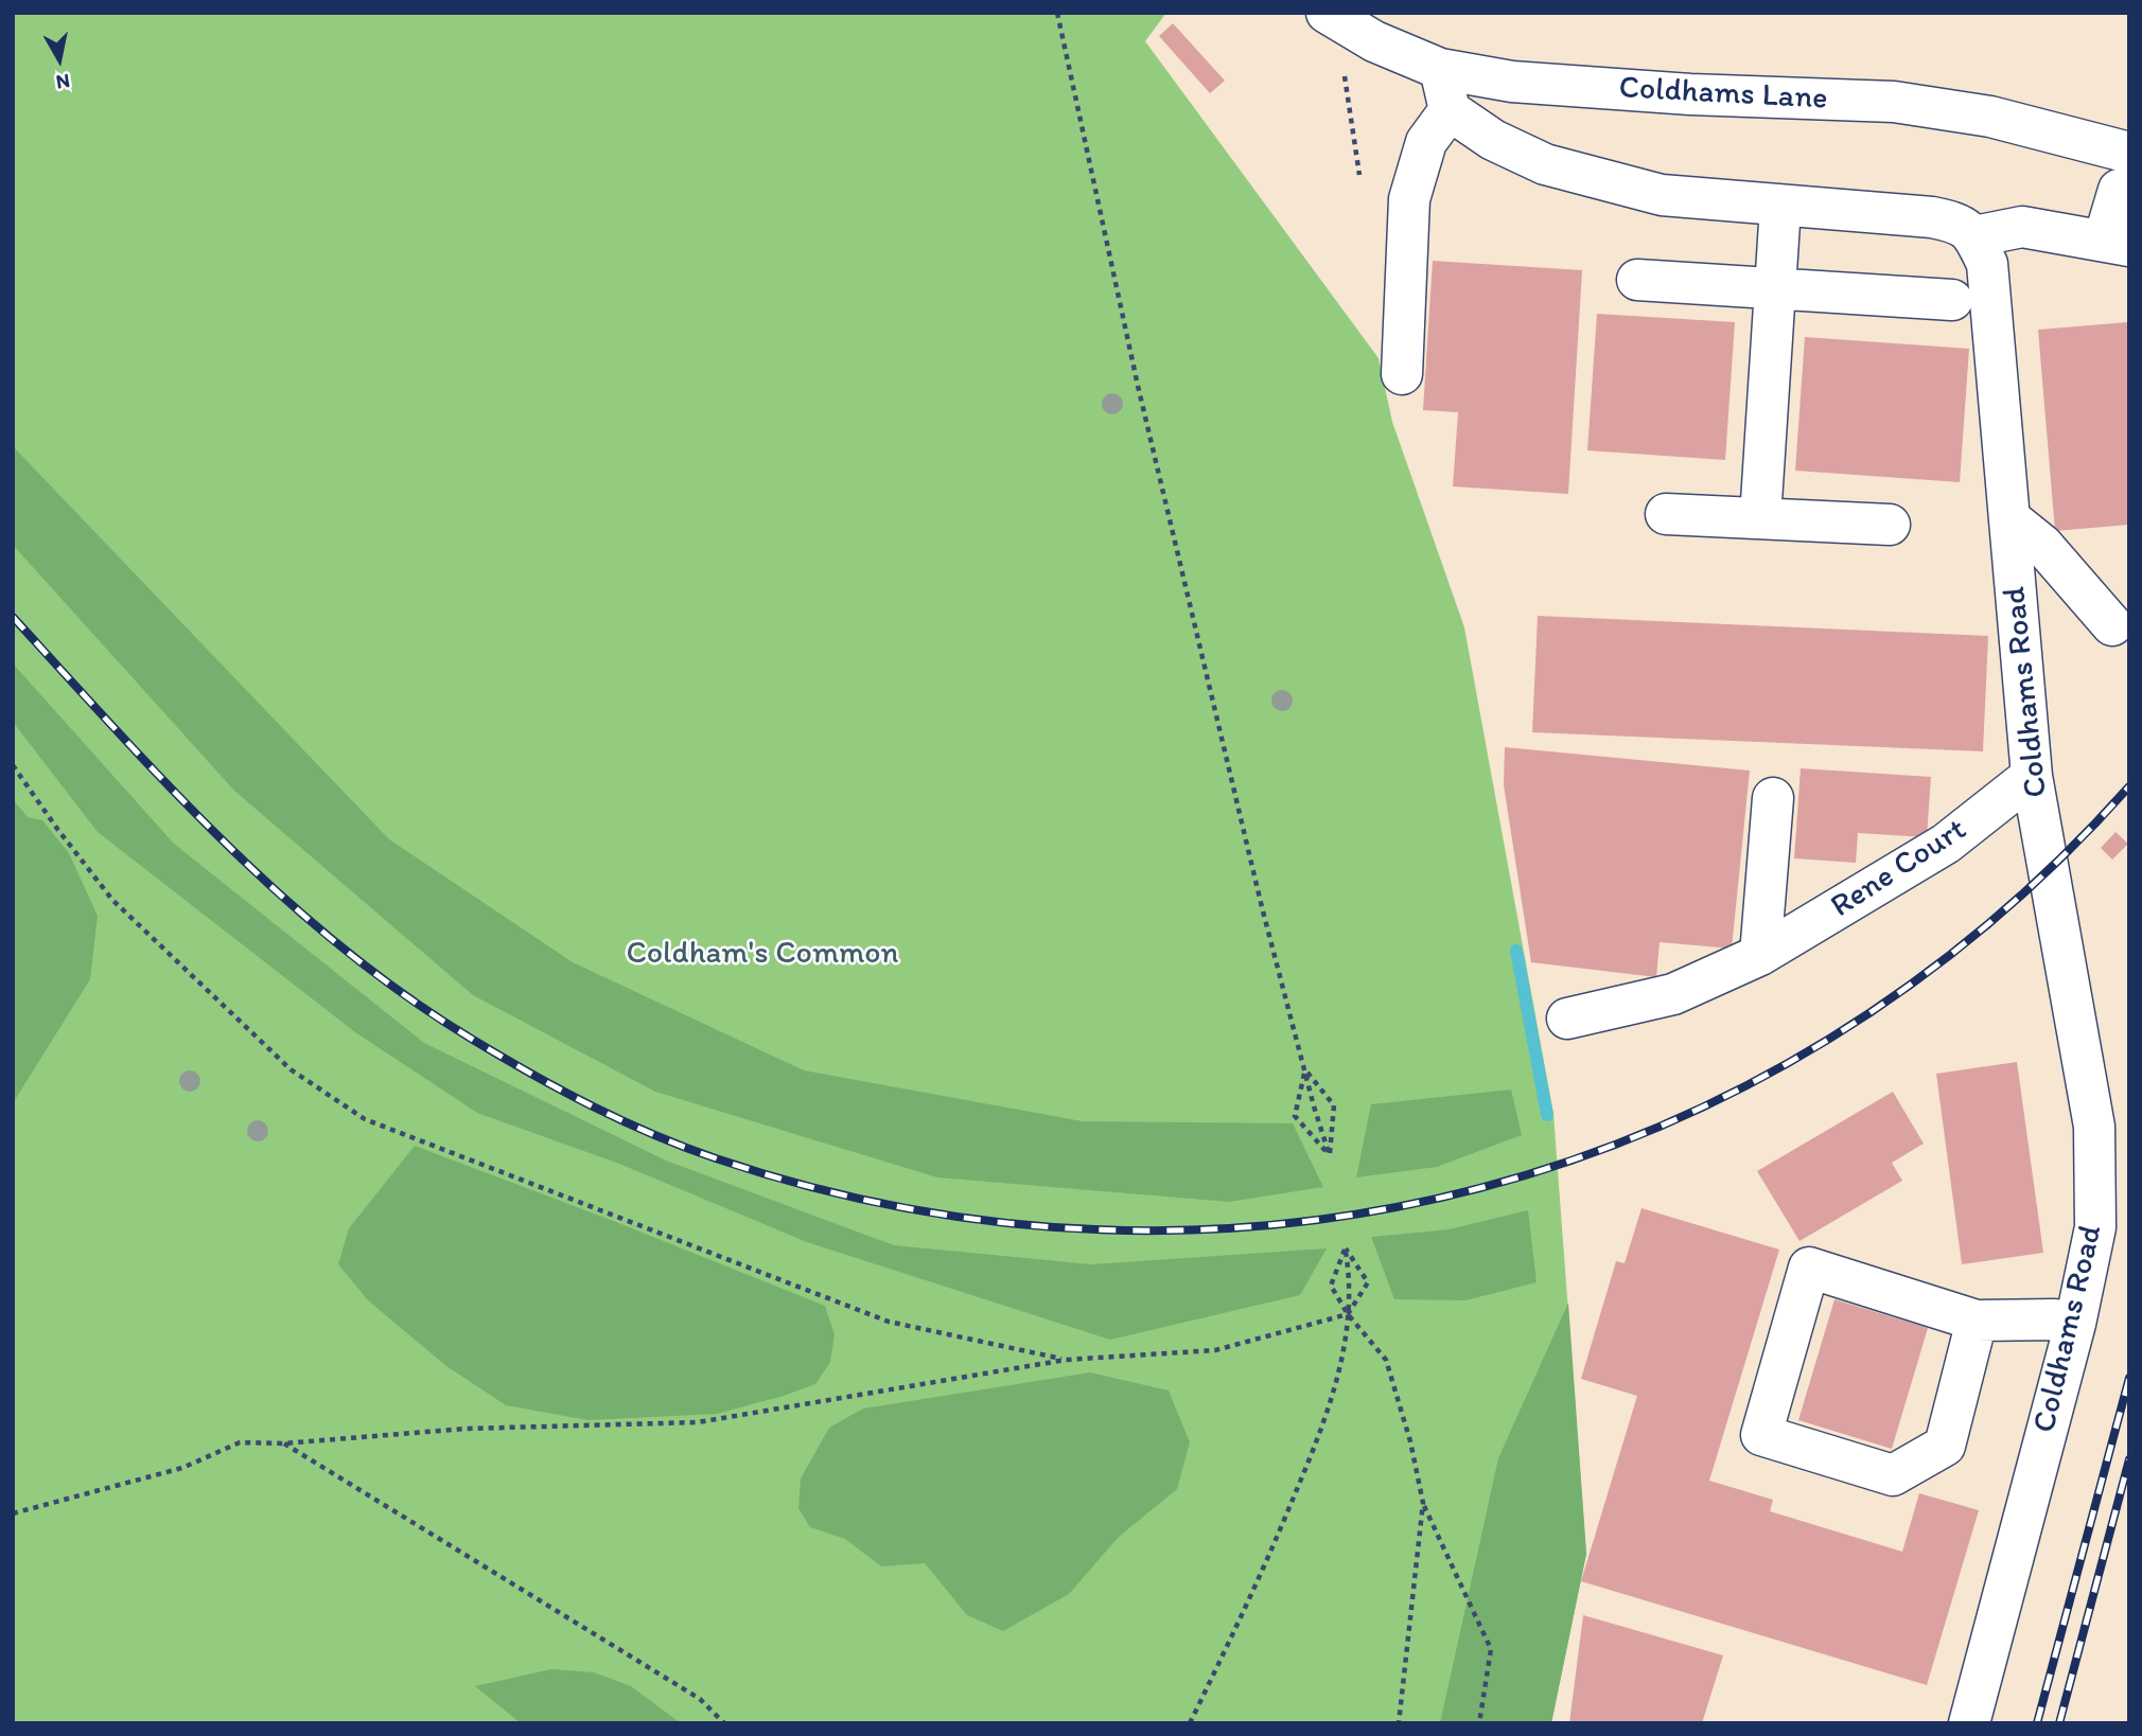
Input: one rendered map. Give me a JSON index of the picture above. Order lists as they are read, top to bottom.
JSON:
{
  "streets": {
    "street": ["Coldhams Lane", "Coldhams Road", "Rene Court"]
  },
  "crossings": [
    ["Coldhams Road", "Rene Court"]
  ],
  "parks": ["Coldham's Common"],
  "north": "bottom"
}
